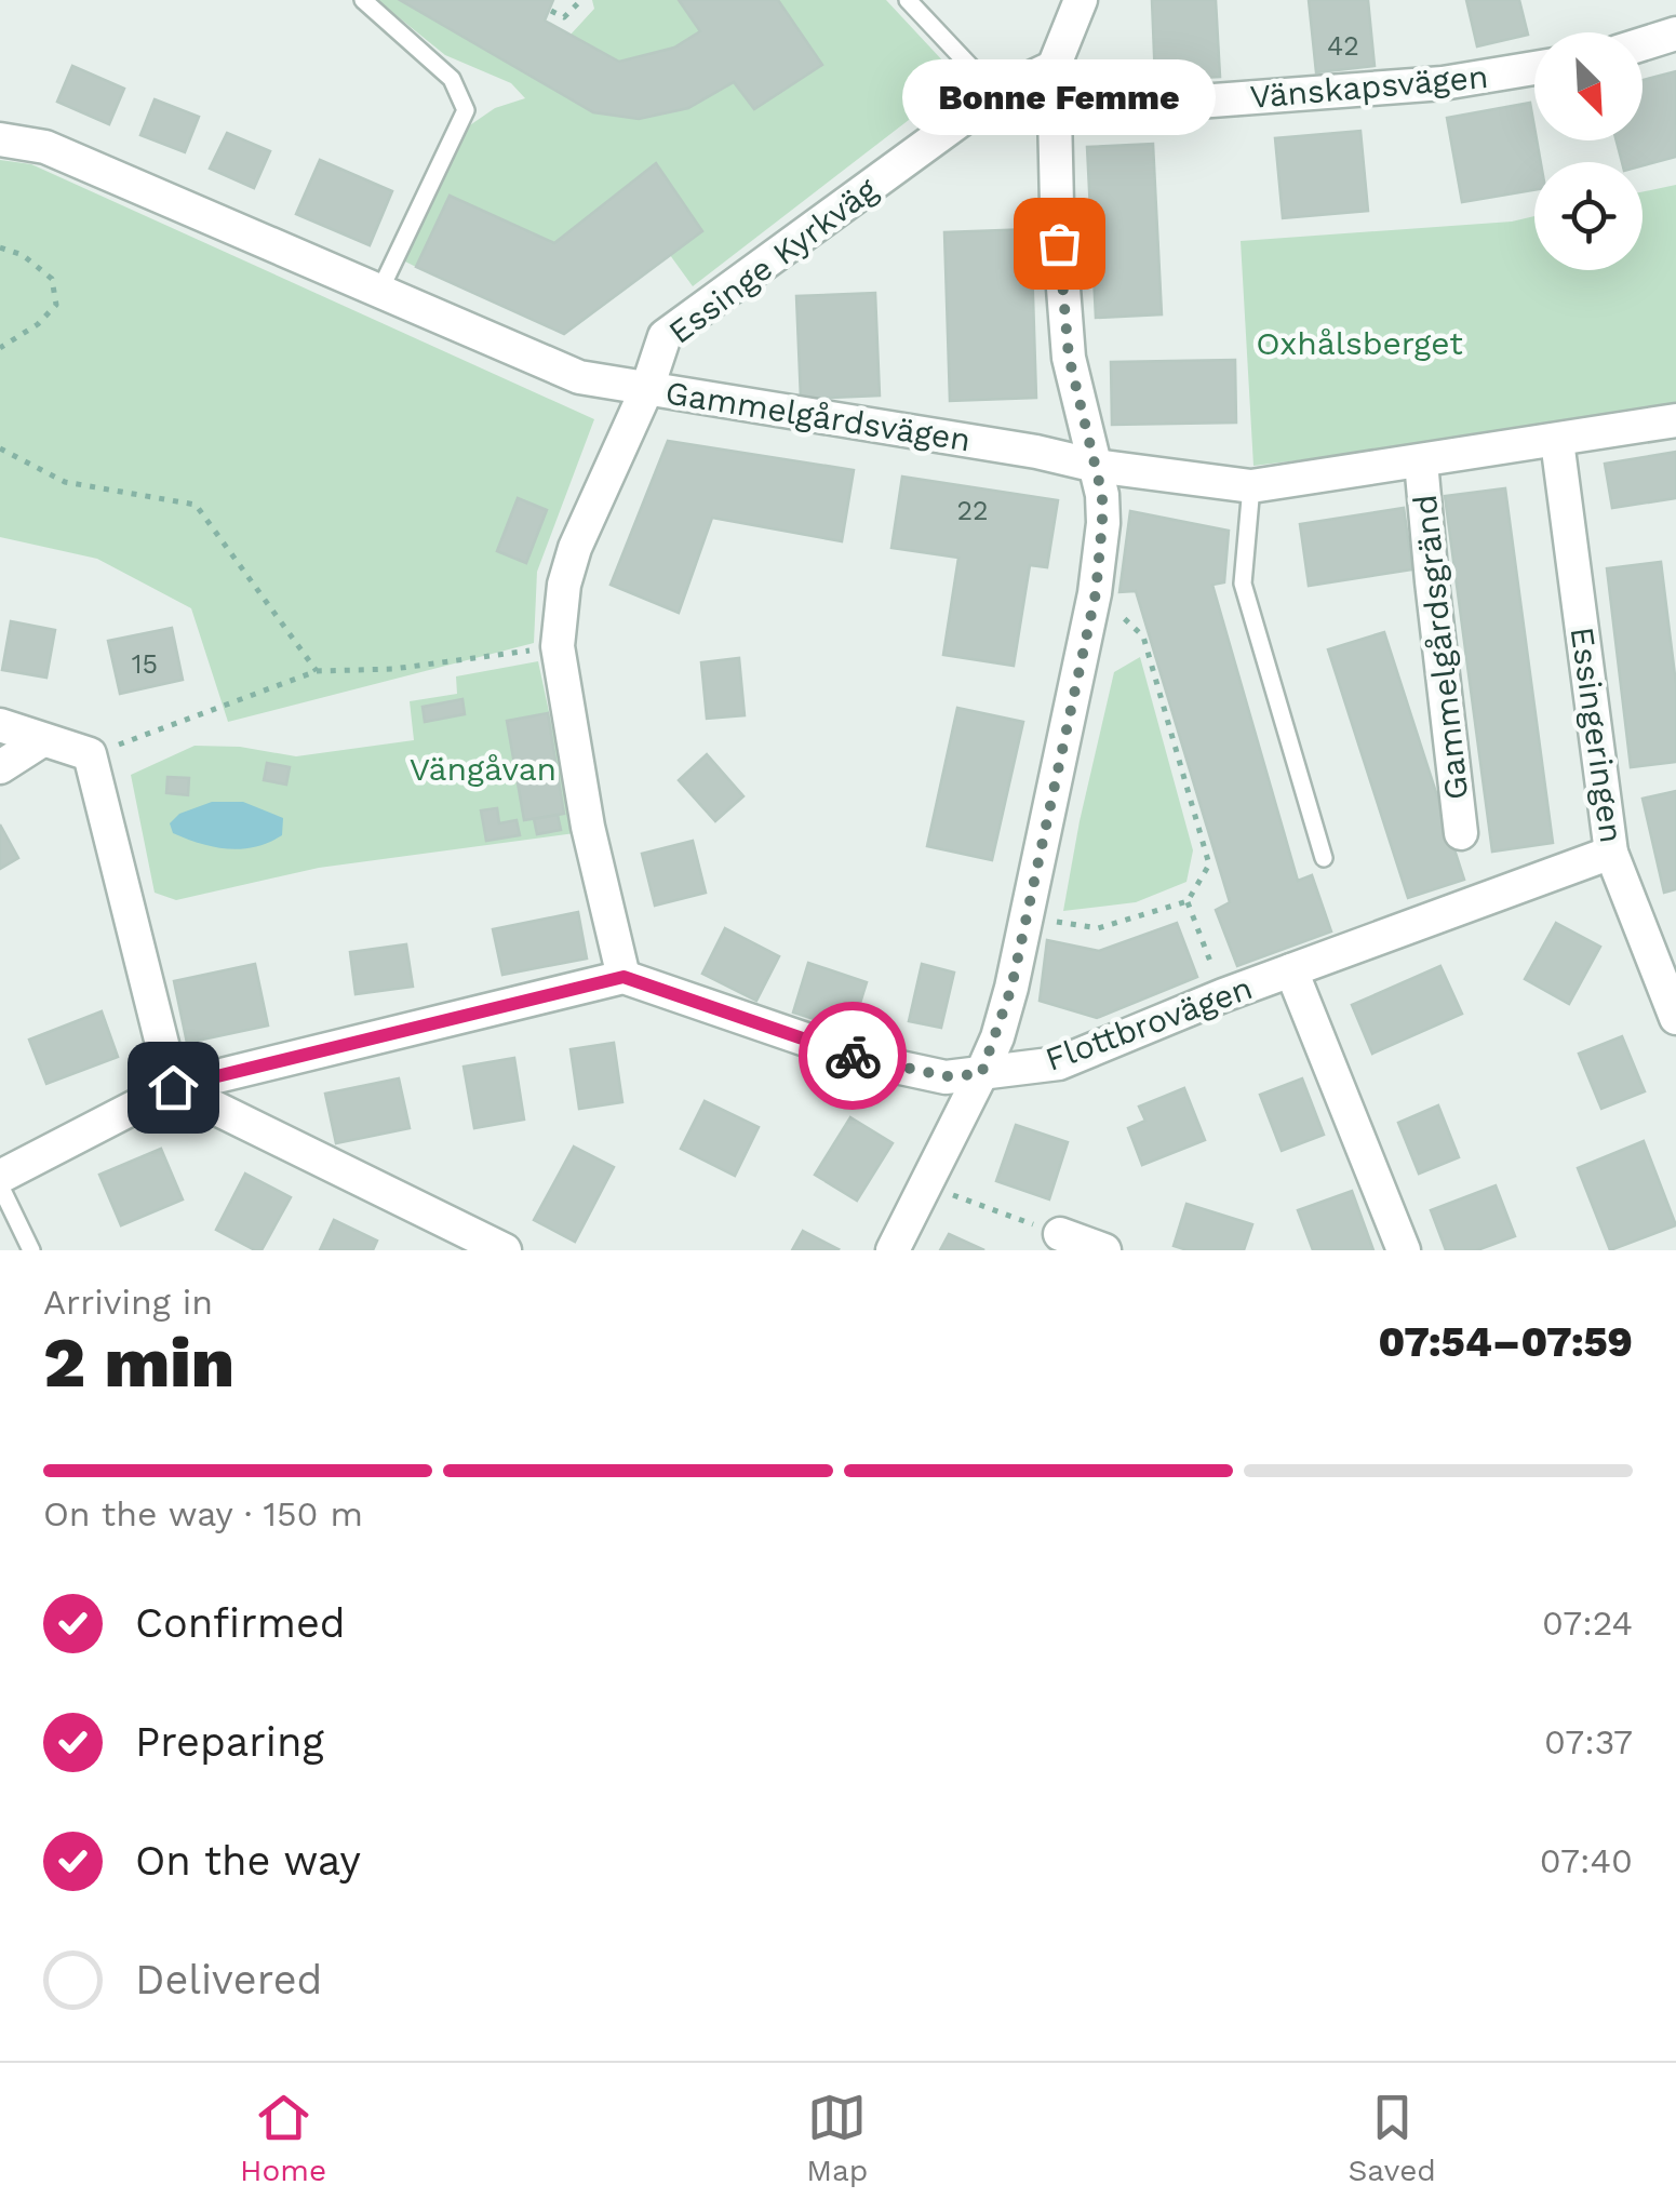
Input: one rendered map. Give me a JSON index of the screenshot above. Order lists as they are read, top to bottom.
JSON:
{
  "streets": {
    "street": [
      "Vänskapsvägen",
      "Essinge Kyrkväg",
      "Gammelgårdsvägen",
      "Gammelgårdsgränd",
      "Essingeringen",
      "Flottbrovägen"
    ]
  },
  "crossings": [
    ["Essinge Kyrkväg", "Gammelgårdsvägen"],
    ["Essinge Kyrkväg", "Flottbrovägen"],
    ["Gammelgårdsvägen", "Gammelgårdsgränd"],
    ["Gammelgårdsvägen", "Essingeringen"],
    ["Essingeringen", "Flottbrovägen"]
  ],
  "parks": ["Oxhålsberget", "Vängåvan"],
  "places": ["Bonne Femme"],
  "house_numbers": ["42", "22", "15"],
  "north": "bottom right",
  "page": {
    "bubble": "Bonne Femme",
    "heading": ["2 min", "Arriving in", "07:54–07:59"],
    "bar": "On the way · 150 m",
    "list": [
      ["Confirmed", "07:24"],
      ["Preparing", "07:37"],
      ["On the way", "07:40"],
      "Delivered"
    ],
    "tabs": ["Home", "Map", "Saved"]
  }
}
